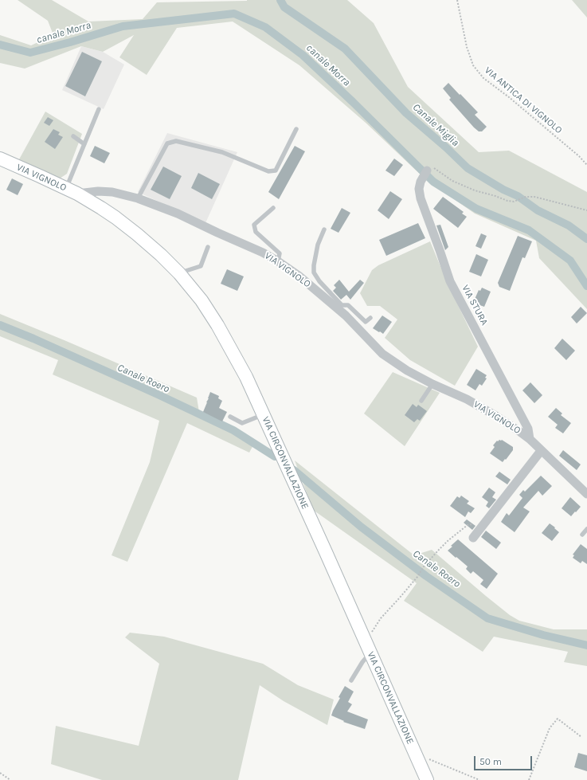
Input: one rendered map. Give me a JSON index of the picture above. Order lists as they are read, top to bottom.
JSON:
{
  "streets": {
    "main road": ["VIA VIGNOLO", "VIA CIRCONVALLAZIONE"],
    "street": ["VIA STURA"],
    "path": ["VIA ANTICA DI VIGNOLO"]
  },
  "crossings": [
    ["VIA VIGNOLO", "VIA STURA"],
    ["VIA VIGNOLO", "VIA CIRCONVALLAZIONE"]
  ],
  "water": ["canale Morra", "Canale Miglia", "Canale Roero"],
  "scale_bar": "50 m"
}
